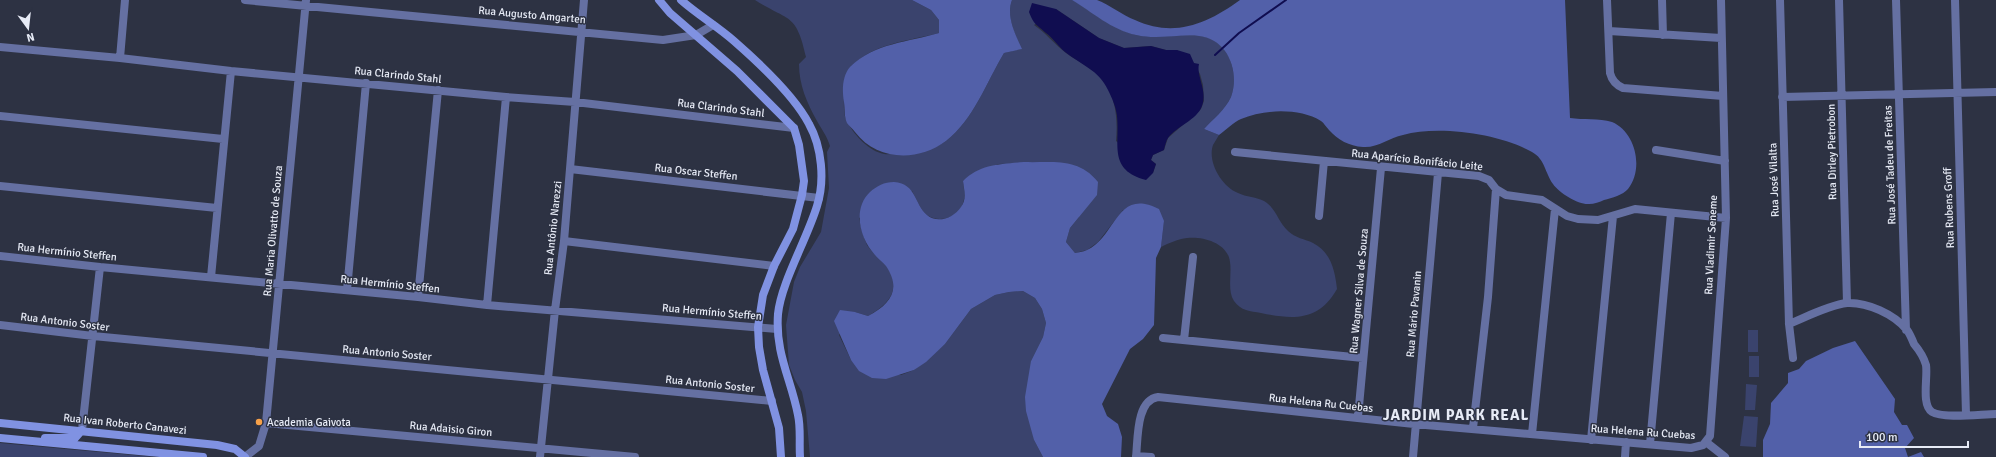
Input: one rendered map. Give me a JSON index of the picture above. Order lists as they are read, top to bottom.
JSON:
{
  "streets": {
    "main road": ["Rua Ivan Roberto Canavezi"],
    "street": [
      "Rua Augusto Amgarten",
      "Rua Clarindo Stahl",
      "Rua Dirley Pietrobon",
      "Rua Aparício Bonifácio Leite",
      "Rua José Tadeu de Freitas",
      "Rua Oscar Steffen",
      "Rua José Vilalta",
      "Rua Rubens Groff",
      "Rua Antônio Narezzi",
      "Rua Maria Olivatto de Souza",
      "Rua Vladimir Seneme",
      "Rua Hermínio Steffen",
      "Rua Wagner Silva de Souza",
      "Rua Mário Pavanin",
      "Rua Antonio Soster",
      "Rua Helena Ru Cuebas",
      "Rua Adaisio Giron"
    ]
  },
  "crossings": [
    ["Rua Augusto Amgarten", "Rua Antônio Narezzi"],
    ["Rua Augusto Amgarten", "Rua Maria Olivatto de Souza"],
    ["Rua Clarindo Stahl", "Rua Antônio Narezzi"],
    ["Rua Clarindo Stahl", "Rua Maria Olivatto de Souza"],
    ["Rua Aparício Bonifácio Leite", "Rua Vladimir Seneme"],
    ["Rua Aparício Bonifácio Leite", "Rua Wagner Silva de Souza"],
    ["Rua Aparício Bonifácio Leite", "Rua Mário Pavanin"],
    ["Rua Oscar Steffen", "Rua Antônio Narezzi"],
    ["Rua Antônio Narezzi", "Rua Hermínio Steffen"],
    ["Rua Antônio Narezzi", "Rua Antonio Soster"],
    ["Rua Antônio Narezzi", "Rua Adaisio Giron"],
    ["Rua Maria Olivatto de Souza", "Rua Hermínio Steffen"],
    ["Rua Maria Olivatto de Souza", "Rua Antonio Soster"],
    ["Rua Maria Olivatto de Souza", "Rua Ivan Roberto Canavezi"],
    ["Rua Maria Olivatto de Souza", "Rua Adaisio Giron"],
    ["Rua Vladimir Seneme", "Rua Helena Ru Cuebas"],
    ["Rua Wagner Silva de Souza", "Rua Helena Ru Cuebas"],
    ["Rua Mário Pavanin", "Rua Helena Ru Cuebas"]
  ],
  "districts": ["JARDIM PARK REAL"],
  "places": ["Academia Gaivota"],
  "scale_bar": "100 m",
  "north": "bottom"
}
